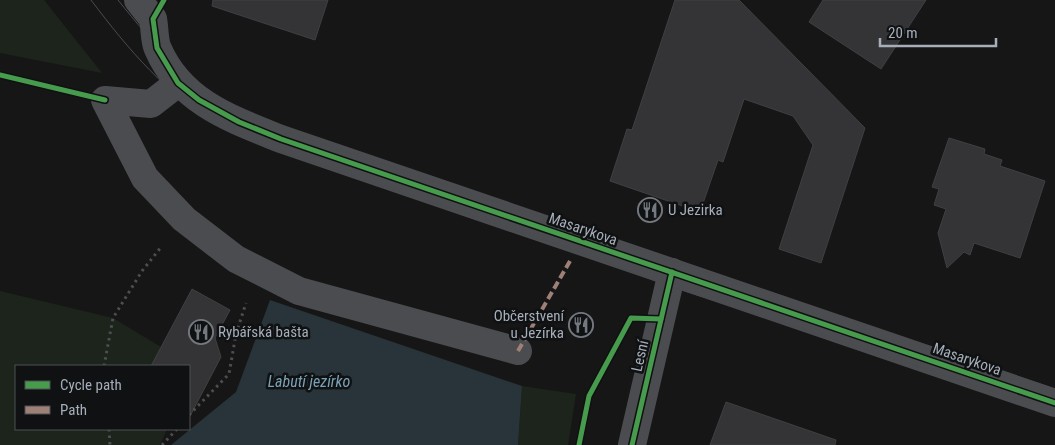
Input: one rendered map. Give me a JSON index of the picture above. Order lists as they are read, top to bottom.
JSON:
{
  "streets": {
    "street": ["Masarykova", "Lesní"]
  },
  "crossings": [
    ["Masarykova", "Lesní"]
  ],
  "water": ["Labutí jezírko"],
  "places": {
    "restaurant": ["U Jezirka", "Občerstvení u Jezírka", "Rybářská bašta"]
  },
  "legend": ["Cycle path", "Path"],
  "scale_bar": "20 m"
}
